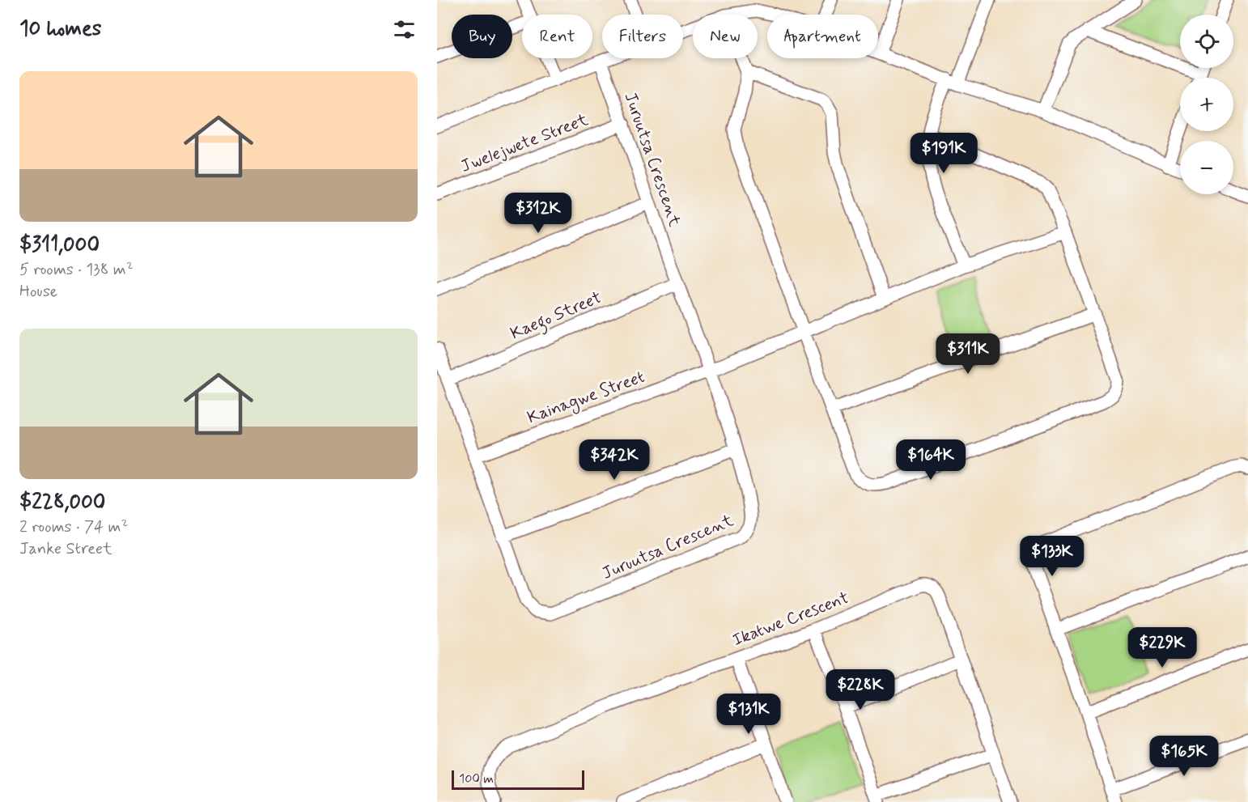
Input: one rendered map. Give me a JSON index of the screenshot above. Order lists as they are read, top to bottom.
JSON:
{
  "streets": {
    "street": [
      "Jwelejwete Street",
      "Juruutsa Crescent",
      "Kaego Street",
      "Kainagwe Street",
      "Ikatwe Crescent"
    ]
  },
  "crossings": [
    ["Jwelejwete Street", "Juruutsa Crescent"],
    ["Juruutsa Crescent", "Kaego Street"],
    ["Juruutsa Crescent", "Kainagwe Street"]
  ],
  "scale_bar": "100 m",
  "page": {
    "heading": "10 homes",
    "map_buttons": ["+", "−"],
    "chip": [
      "Buy",
      "Rent",
      "Filters",
      "New",
      "Apartment"
    ],
    "list": [
      {
        "name": "$311,000",
        "note": "5 rooms · 138 m² · House"
      },
      {
        "name": "$228,000",
        "note": "2 rooms · 74 m² · Janke Street"
      }
    ],
    "price": [
      "$191K",
      "$312K",
      "$311K",
      "$342K",
      "$164K",
      "$133K",
      "$229K",
      "$228K",
      "$131K",
      "$165K"
    ],
    "scale": "100 m"
  }
}
